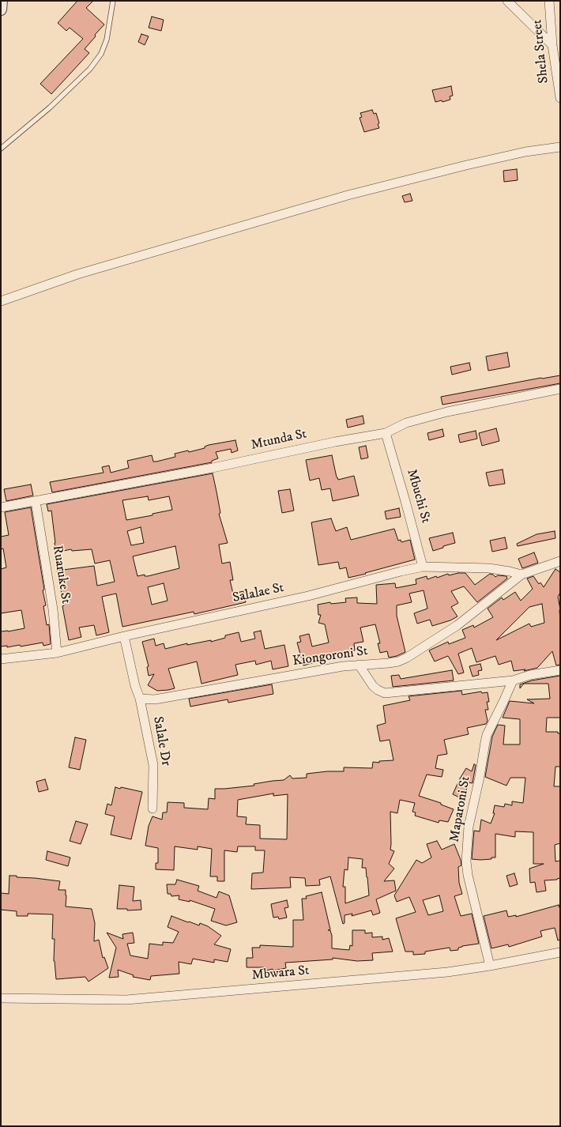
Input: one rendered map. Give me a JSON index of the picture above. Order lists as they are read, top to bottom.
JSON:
{
  "streets": {
    "street": [
      "Shela Street",
      "Mtunda St",
      "Mbuchi St",
      "Ruaruke St",
      "Salalae St",
      "Kiongoroni St",
      "Salale Dr",
      "Maparoni St",
      "Mbwara St"
    ]
  },
  "crossings": [
    ["Mtunda St", "Mbuchi St"],
    ["Mtunda St", "Ruaruke St"],
    ["Mbuchi St", "Salalae St"],
    ["Ruaruke St", "Salalae St"],
    ["Salalae St", "Kiongoroni St"],
    ["Kiongoroni St", "Salale Dr"],
    ["Maparoni St", "Mbwara St"]
  ]
}
